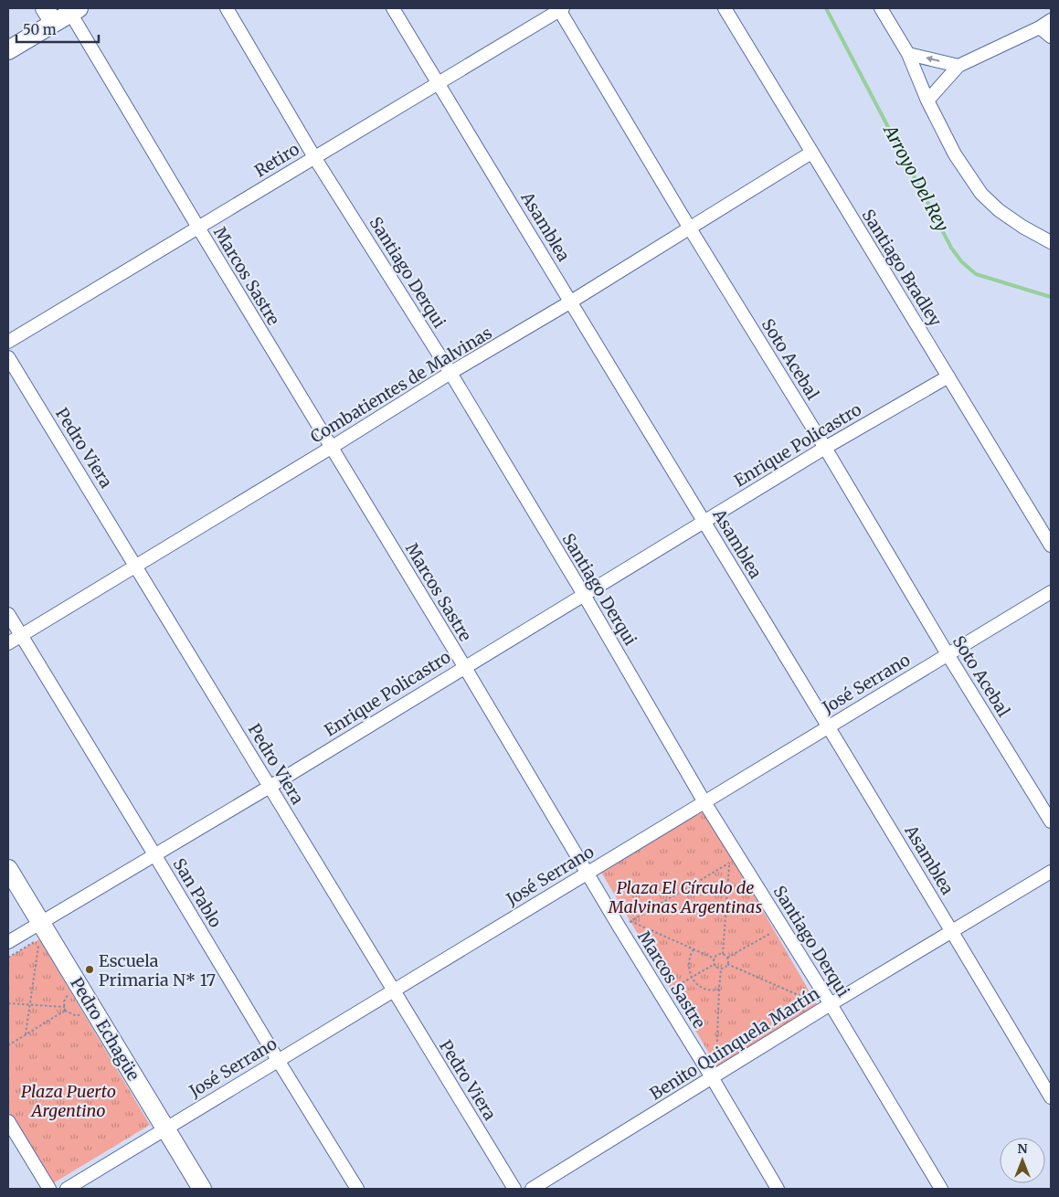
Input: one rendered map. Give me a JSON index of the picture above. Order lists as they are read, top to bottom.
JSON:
{
  "streets": {
    "street": [
      "Retiro",
      "Asamblea",
      "Santiago Bradley",
      "Santiago Derqui",
      "Marcos Sastre",
      "Soto Acebal",
      "Combatientes de Malvinas",
      "Enrique Policastro",
      "Pedro Viera",
      "José Serrano",
      "San Pablo",
      "Pedro Echagüe",
      "Benito Quinquela Martín"
    ]
  },
  "crossings": [
    ["Retiro", "Asamblea"],
    ["Retiro", "Santiago Derqui"],
    ["Retiro", "Marcos Sastre"],
    ["Retiro", "Soto Acebal"],
    ["Asamblea", "Combatientes de Malvinas"],
    ["Asamblea", "Enrique Policastro"],
    ["Asamblea", "José Serrano"],
    ["Asamblea", "Benito Quinquela Martín"],
    ["Santiago Bradley", "Combatientes de Malvinas"],
    ["Santiago Bradley", "Enrique Policastro"],
    ["Santiago Derqui", "Combatientes de Malvinas"],
    ["Santiago Derqui", "Enrique Policastro"],
    ["Santiago Derqui", "José Serrano"],
    ["Santiago Derqui", "Benito Quinquela Martín"],
    ["Marcos Sastre", "Combatientes de Malvinas"],
    ["Marcos Sastre", "Enrique Policastro"],
    ["Marcos Sastre", "José Serrano"],
    ["Marcos Sastre", "Benito Quinquela Martín"],
    ["Soto Acebal", "Combatientes de Malvinas"],
    ["Soto Acebal", "Enrique Policastro"],
    ["Soto Acebal", "José Serrano"],
    ["Combatientes de Malvinas", "Pedro Viera"],
    ["Combatientes de Malvinas", "San Pablo"],
    ["Enrique Policastro", "Pedro Viera"],
    ["Enrique Policastro", "San Pablo"],
    ["Enrique Policastro", "Pedro Echagüe"],
    ["Pedro Viera", "José Serrano"],
    ["José Serrano", "San Pablo"],
    ["José Serrano", "Pedro Echagüe"]
  ],
  "water": ["Arroyo Del Rey"],
  "parks": ["Plaza El Círculo de Malvinas Argentinas", "Plaza Puerto Argentino"],
  "places": ["Escuela Primaria N* 17"],
  "scale_bar": "50 m",
  "north": "top"
}
